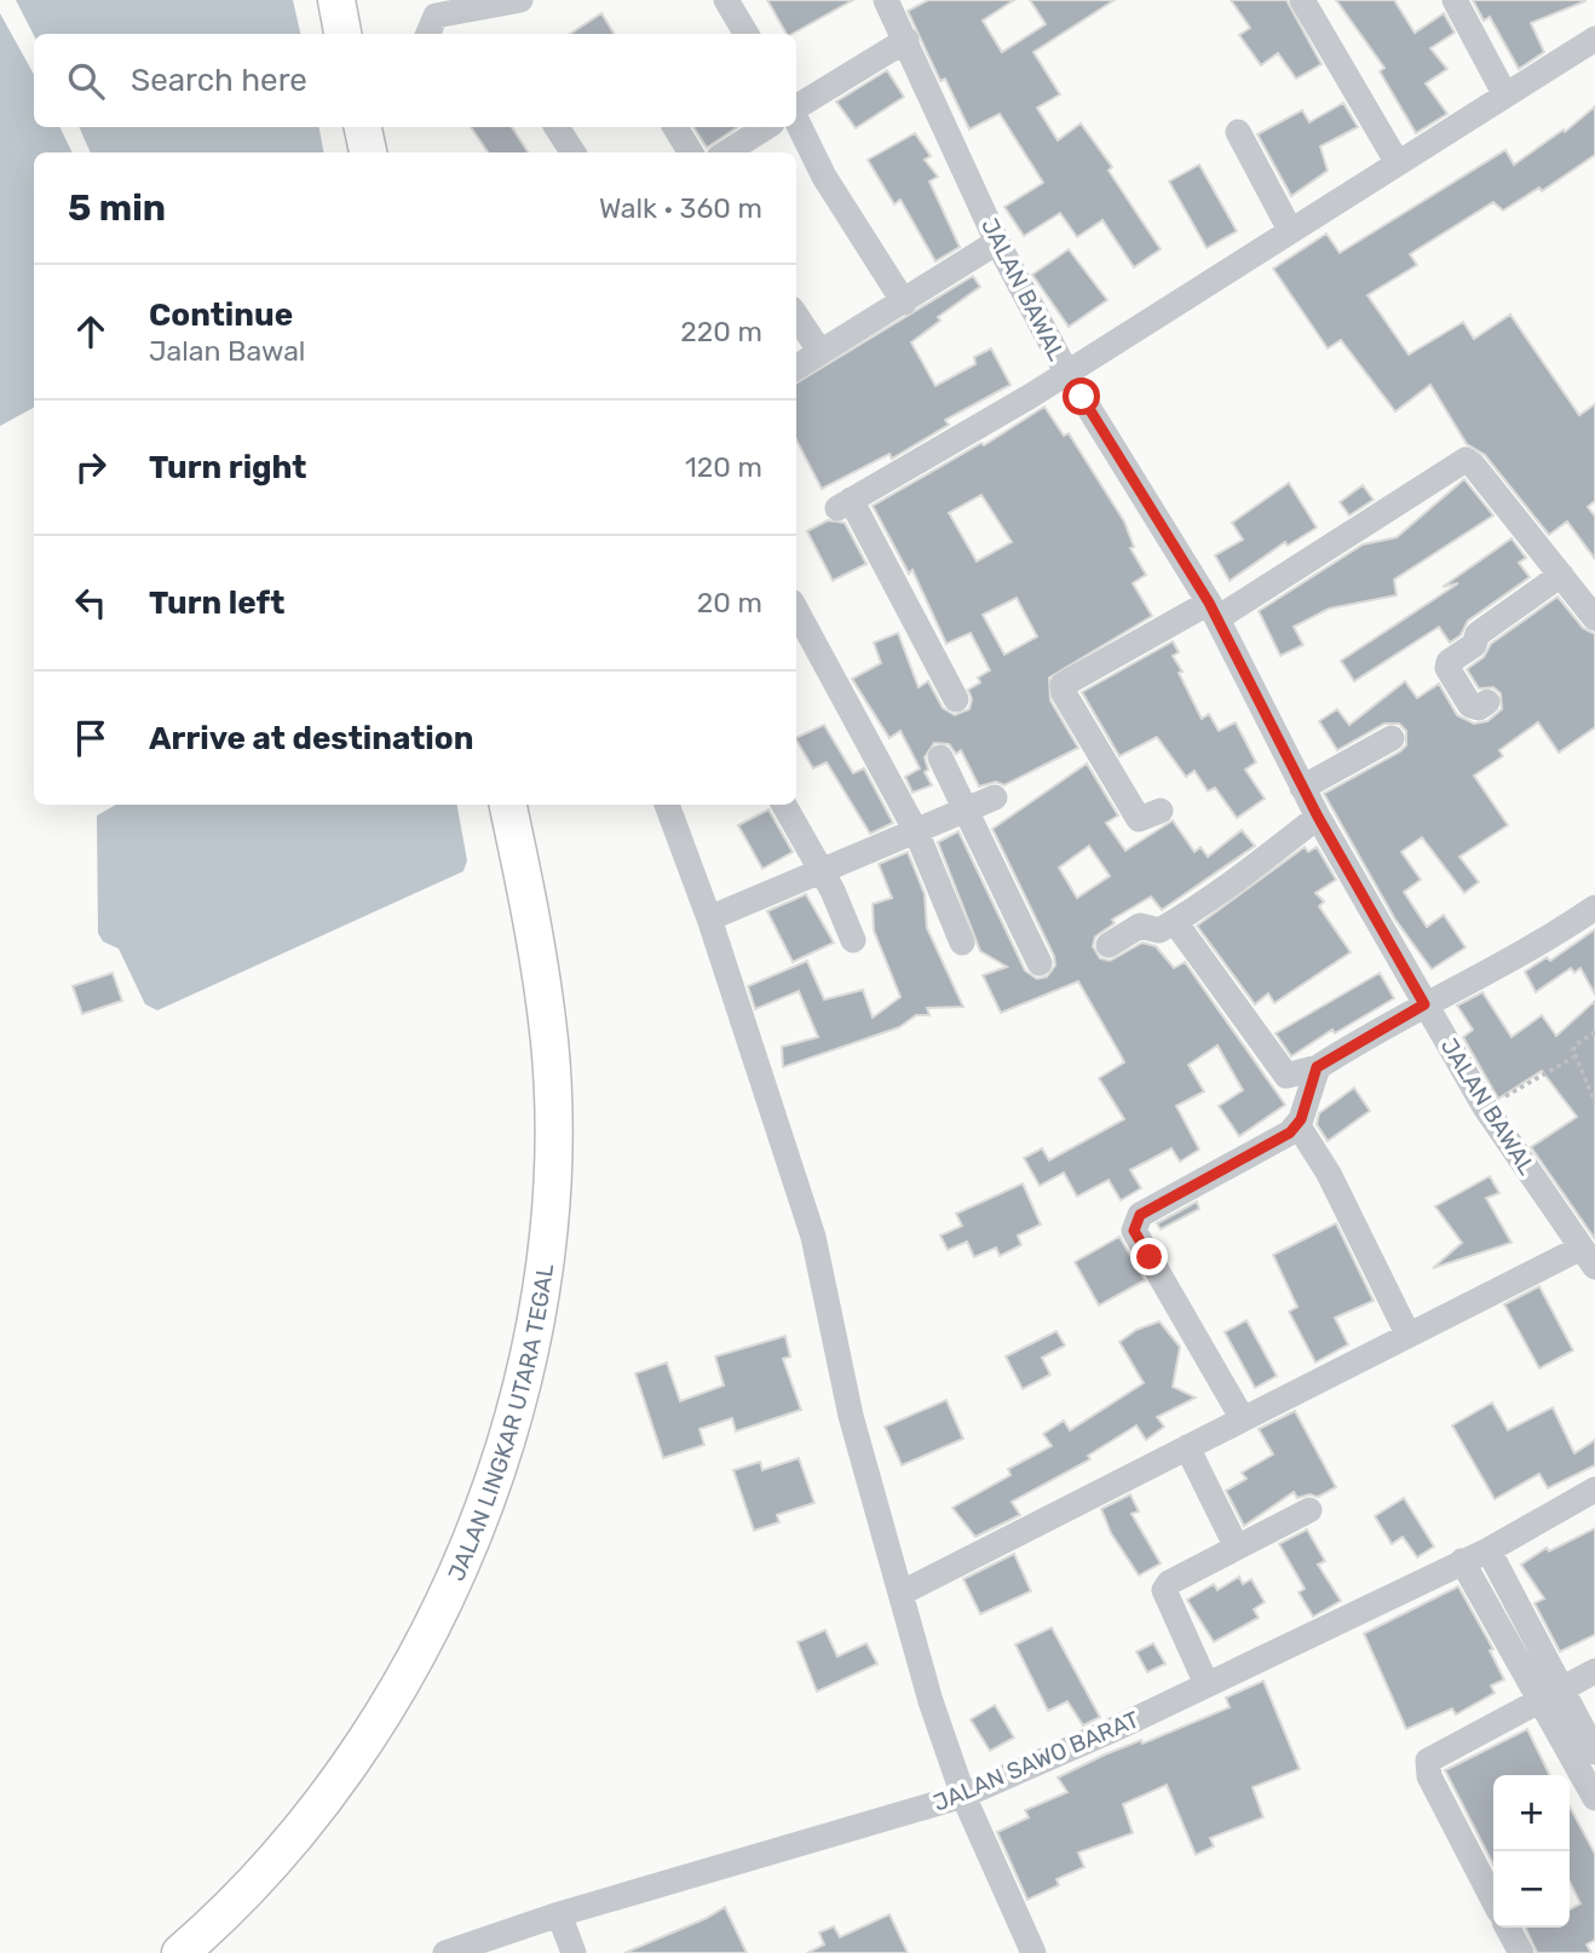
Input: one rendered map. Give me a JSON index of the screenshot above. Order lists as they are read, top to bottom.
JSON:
{
  "streets": {
    "highway": ["JALAN LINGKAR UTARA TEGAL"],
    "street": ["JALAN BAWAL", "JALAN SAWO BARAT"]
  },
  "page": {
    "search": "Search here",
    "heading": ["5 min", "Walk · 360 m"],
    "list": [
      ["Continue", "Jalan Bawal", "220 m"],
      ["Turn right", "120 m"],
      ["Turn left", "20 m"],
      "Arrive at destination"
    ],
    "map_buttons": ["+", "−"]
  }
}
